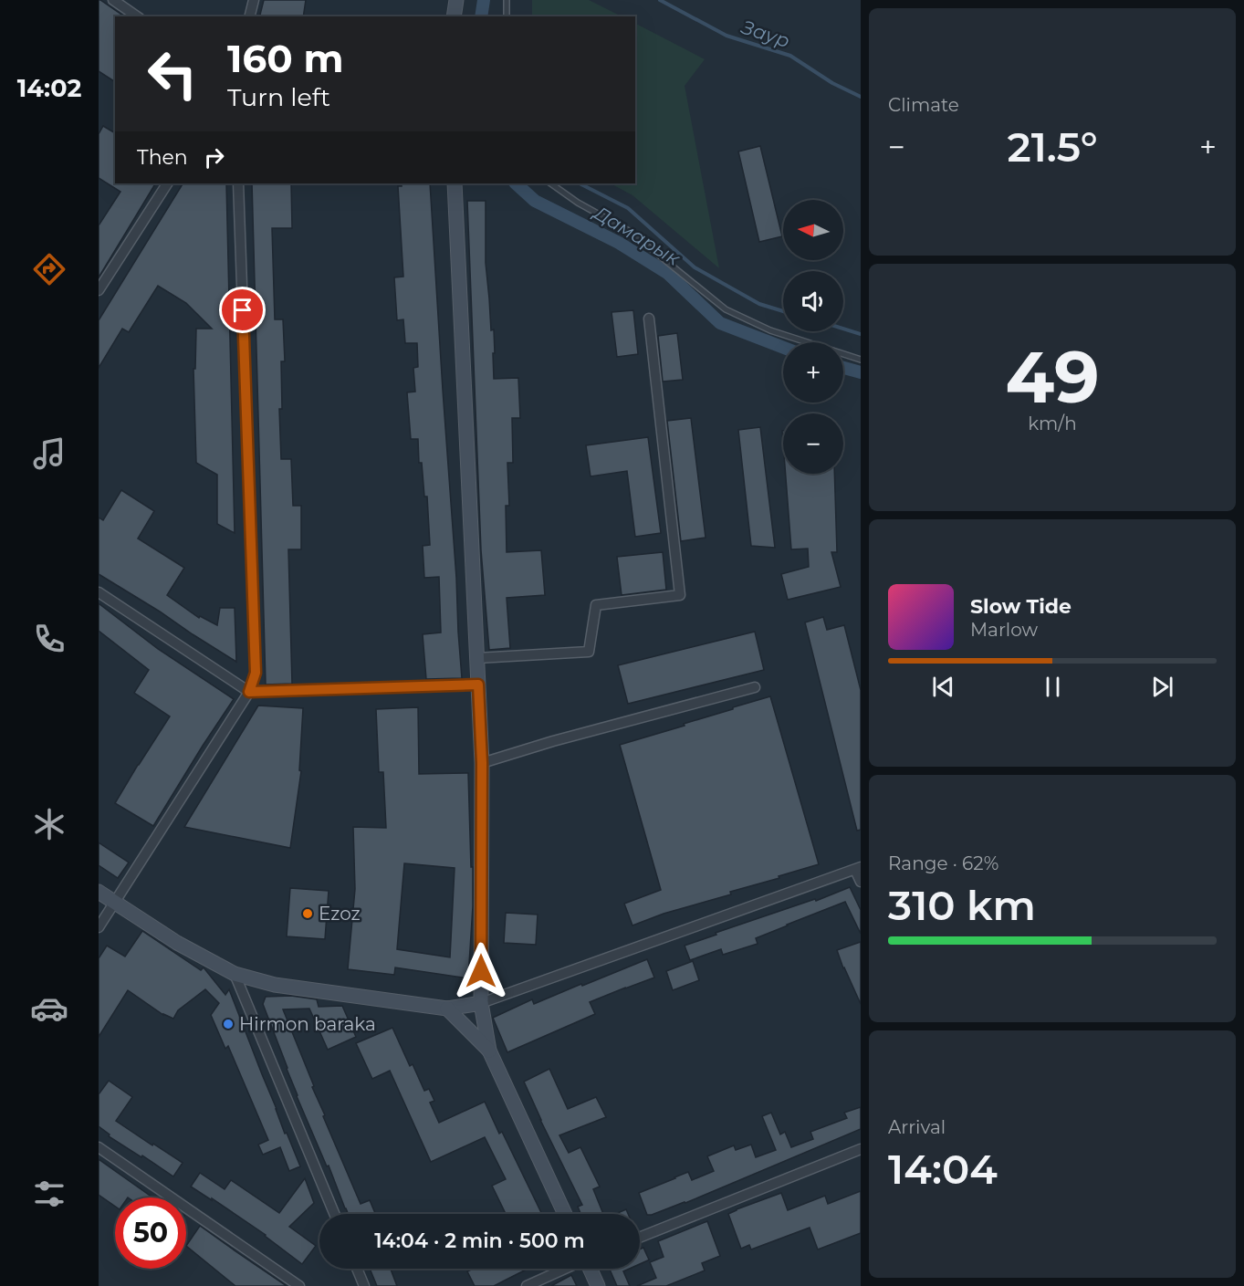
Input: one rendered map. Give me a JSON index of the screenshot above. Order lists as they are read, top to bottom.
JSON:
{
  "water": ["Заур", "Дамарык"],
  "places": ["Ezoz", "Hirmon baraka"],
  "north": "left",
  "page": {
    "tabs": "14:02",
    "tile": [
      "Climate",
      ["49", "km/h"],
      ["Range · 62%", "310 km"],
      ["Arrival", "14:04"]
    ],
    "turn": ["160 m", "Turn left"],
    "heat": ["−", "21.5°", "+"],
    "then": "Then",
    "map_buttons": ["+", "−"],
    "song": ["Slow Tide", "Marlow"],
    "limit": "50",
    "trip": "14:04 · 2 min · 500 m"
  }
}
